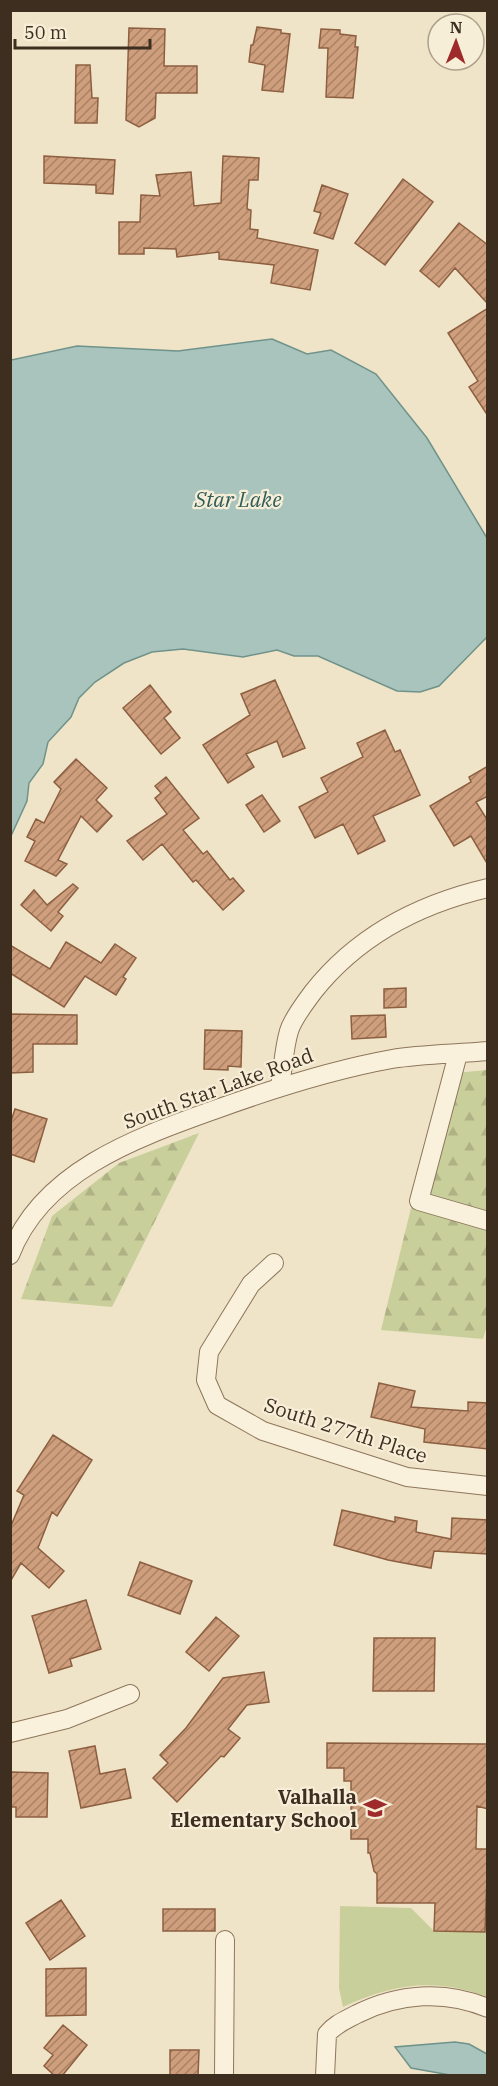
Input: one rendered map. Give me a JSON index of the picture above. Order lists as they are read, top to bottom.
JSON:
{
  "streets": {
    "street": ["South Star Lake Road", "South 277th Place"]
  },
  "water": ["Star Lake"],
  "places": {
    "school or university": ["Valhalla Elementary School"]
  },
  "scale_bar": "50 m",
  "north": "top"
}
